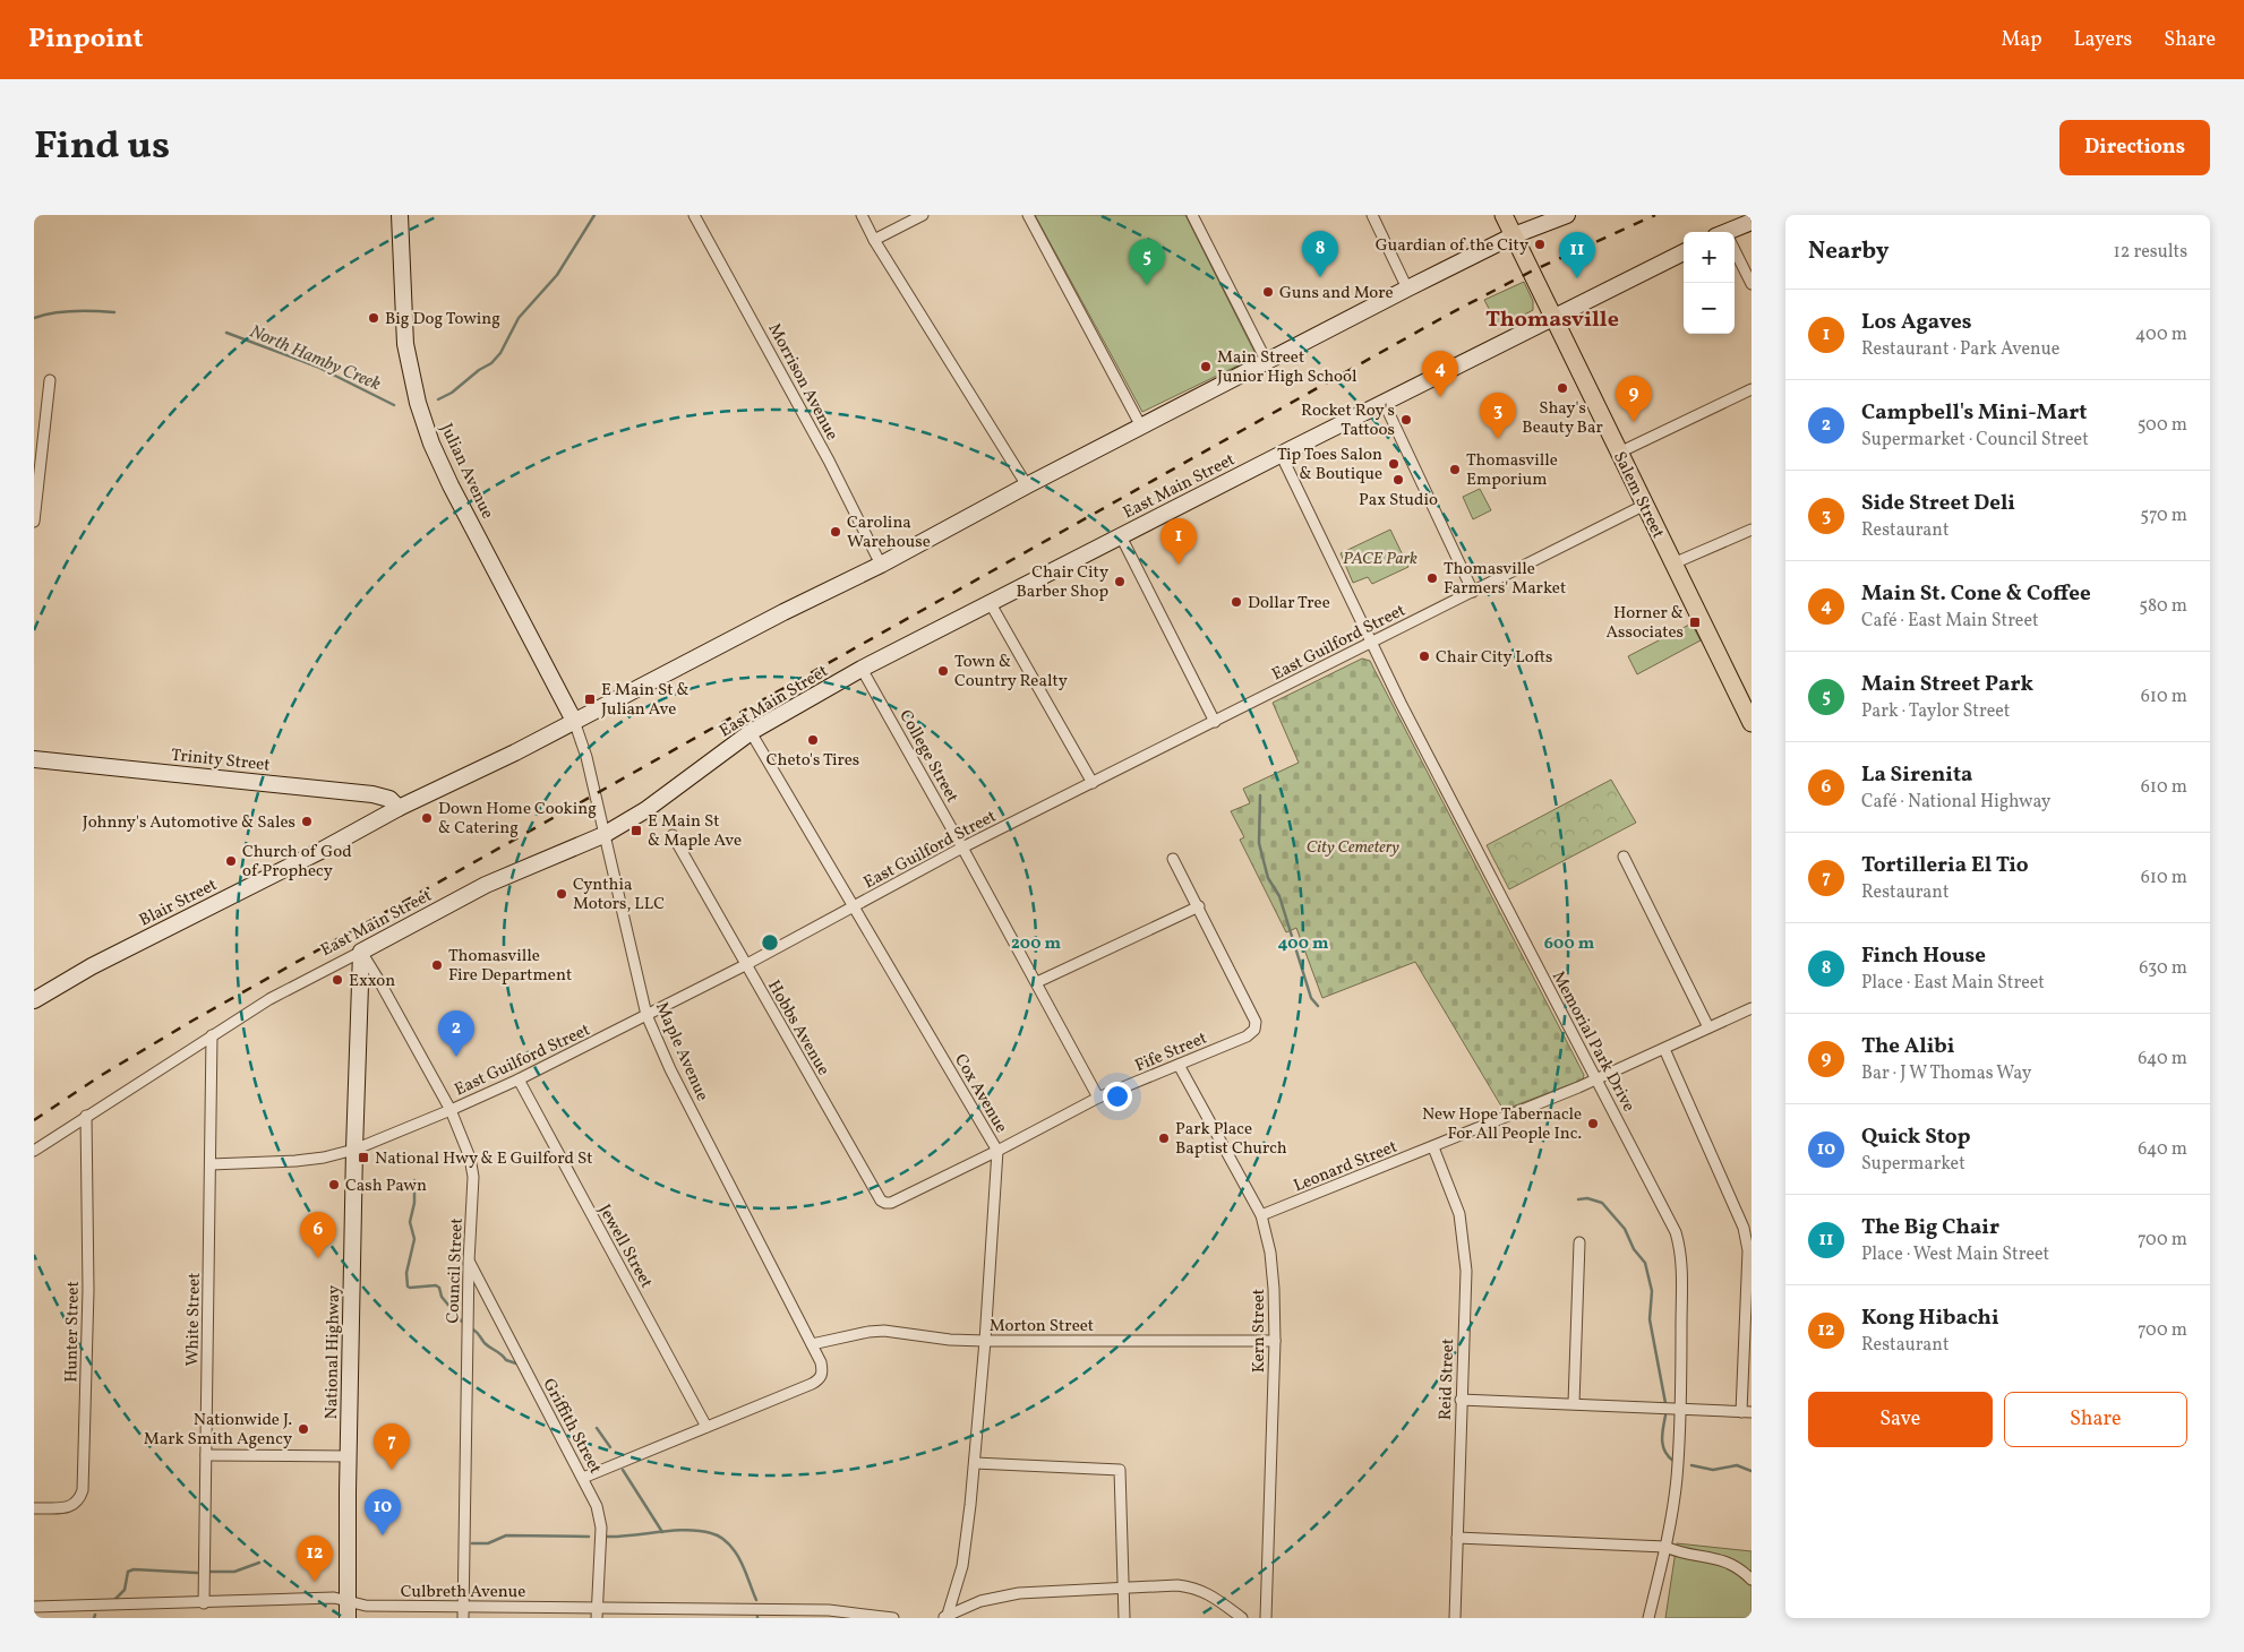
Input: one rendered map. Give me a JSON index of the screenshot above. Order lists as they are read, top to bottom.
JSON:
{
  "streets": {
    "main road": ["Salem Street"],
    "street": [
      "Morrison Avenue",
      "Julian Avenue",
      "East Main Street",
      "East Guilford Street",
      "College Street",
      "Trinity Street",
      "Blair Street",
      "Hobbs Avenue",
      "Memorial Park Drive",
      "Maple Avenue",
      "Fife Street",
      "Cox Avenue",
      "Leonard Street",
      "Jewell Street",
      "Council Street",
      "White Street",
      "Morton Street",
      "Kern Street",
      "Hunter Street",
      "National Highway",
      "Reid Street",
      "Griffith Street",
      "Culbreth Avenue"
    ]
  },
  "crossings": [
    ["Julian Avenue", "Maple Avenue"],
    ["East Main Street", "Salem Street"],
    ["East Main Street", "College Street"],
    ["East Main Street", "Memorial Park Drive"],
    ["East Main Street", "Maple Avenue"],
    ["East Main Street", "Cox Avenue"],
    ["East Main Street", "Council Street"],
    ["East Main Street", "White Street"],
    ["East Main Street", "Hunter Street"],
    ["East Main Street", "National Highway"],
    ["Salem Street", "East Guilford Street"],
    ["East Guilford Street", "College Street"],
    ["East Guilford Street", "Hobbs Avenue"],
    ["East Guilford Street", "Memorial Park Drive"],
    ["East Guilford Street", "Maple Avenue"],
    ["East Guilford Street", "Cox Avenue"],
    ["East Guilford Street", "Jewell Street"],
    ["East Guilford Street", "Council Street"],
    ["East Guilford Street", "White Street"],
    ["East Guilford Street", "National Highway"],
    ["College Street", "Fife Street"],
    ["Trinity Street", "Blair Street"],
    ["Hobbs Avenue", "Fife Street"],
    ["Memorial Park Drive", "Leonard Street"],
    ["Maple Avenue", "Jewell Street"],
    ["Maple Avenue", "Morton Street"],
    ["Fife Street", "Cox Avenue"],
    ["Fife Street", "Kern Street"],
    ["Cox Avenue", "Morton Street"],
    ["Leonard Street", "Kern Street"],
    ["Leonard Street", "Reid Street"],
    ["Council Street", "National Highway"],
    ["Council Street", "Griffith Street"],
    ["Council Street", "Culbreth Avenue"],
    ["White Street", "Culbreth Avenue"],
    ["Morton Street", "Kern Street"],
    ["National Highway", "Culbreth Avenue"],
    ["Griffith Street", "Culbreth Avenue"]
  ],
  "districts": ["Thomasville"],
  "water": ["North Hamby Creek"],
  "parks": ["PACE Park", "City Cemetery"],
  "places": {
    "other": [
      "Guardian of the City",
      "Guns and More",
      "Big Dog Towing",
      "Main Street Junior High School",
      "Shay's Beauty Bar",
      "Rocket Roy's Tattoos",
      "Tip Toes Salon & Boutique",
      "Thomasville Emporium",
      "Pax Studio",
      "Carolina Warehouse",
      "Thomasville Farmers' Market",
      "Chair City Barber Shop",
      "Dollar Tree",
      "Chair City Lofts",
      "Town & Country Realty",
      "Cheto's Tires",
      "Down Home Cooking & Catering",
      "Johnny's Automotive & Sales",
      "Church of God of Prophecy",
      "Cynthia Motors, LLC",
      "Thomasville Fire Department",
      "Exxon",
      "New Hope Tabernacle For All People Inc.",
      "Park Place Baptist Church",
      "Cash Pawn",
      "Nationwide J. Mark Smith Agency"
    ],
    "transit": [
      "Horner & Associates",
      "E Main St & Julian Ave",
      "E Main St & Maple Ave",
      "National Hwy & E Guilford St"
    ]
  },
  "page": {
    "header": "Pinpoint",
    "nav": ["Map", "Layers", "Share"],
    "title": "Find us",
    "buttons": [
      "Directions",
      ["Save", "Share"]
    ],
    "heading": ["Nearby", "12 results"],
    "pins": [
      "8",
      "11",
      "5",
      "4",
      "9",
      "3",
      "1",
      "2",
      "6",
      "7",
      "10",
      "12"
    ],
    "map_buttons": ["+", "−"],
    "list": [
      {
        "mark": "1",
        "name": "Los Agaves",
        "note": "Restaurant · Park Avenue",
        "value": "400 m"
      },
      {
        "mark": "2",
        "name": "Campbell's Mini-Mart",
        "note": "Supermarket · Council Street",
        "value": "500 m"
      },
      {
        "mark": "3",
        "name": "Side Street Deli",
        "note": "Restaurant",
        "value": "570 m"
      },
      {
        "mark": "4",
        "name": "Main St. Cone & Coffee",
        "note": "Café · East Main Street",
        "value": "580 m"
      },
      {
        "mark": "5",
        "name": "Main Street Park",
        "note": "Park · Taylor Street",
        "value": "610 m"
      },
      {
        "mark": "6",
        "name": "La Sirenita",
        "note": "Café · National Highway",
        "value": "610 m"
      },
      {
        "mark": "7",
        "name": "Tortilleria El Tio",
        "note": "Restaurant",
        "value": "610 m"
      },
      {
        "mark": "8",
        "name": "Finch House",
        "note": "Place · East Main Street",
        "value": "630 m"
      },
      {
        "mark": "9",
        "name": "The Alibi",
        "note": "Bar · J W Thomas Way",
        "value": "640 m"
      },
      {
        "mark": "10",
        "name": "Quick Stop",
        "note": "Supermarket",
        "value": "640 m"
      },
      {
        "mark": "11",
        "name": "The Big Chair",
        "note": "Place · West Main Street",
        "value": "700 m"
      },
      {
        "mark": "12",
        "name": "Kong Hibachi",
        "note": "Restaurant",
        "value": "700 m"
      }
    ]
  },
  "rings": ["200 m", "400 m", "600 m"]
}
